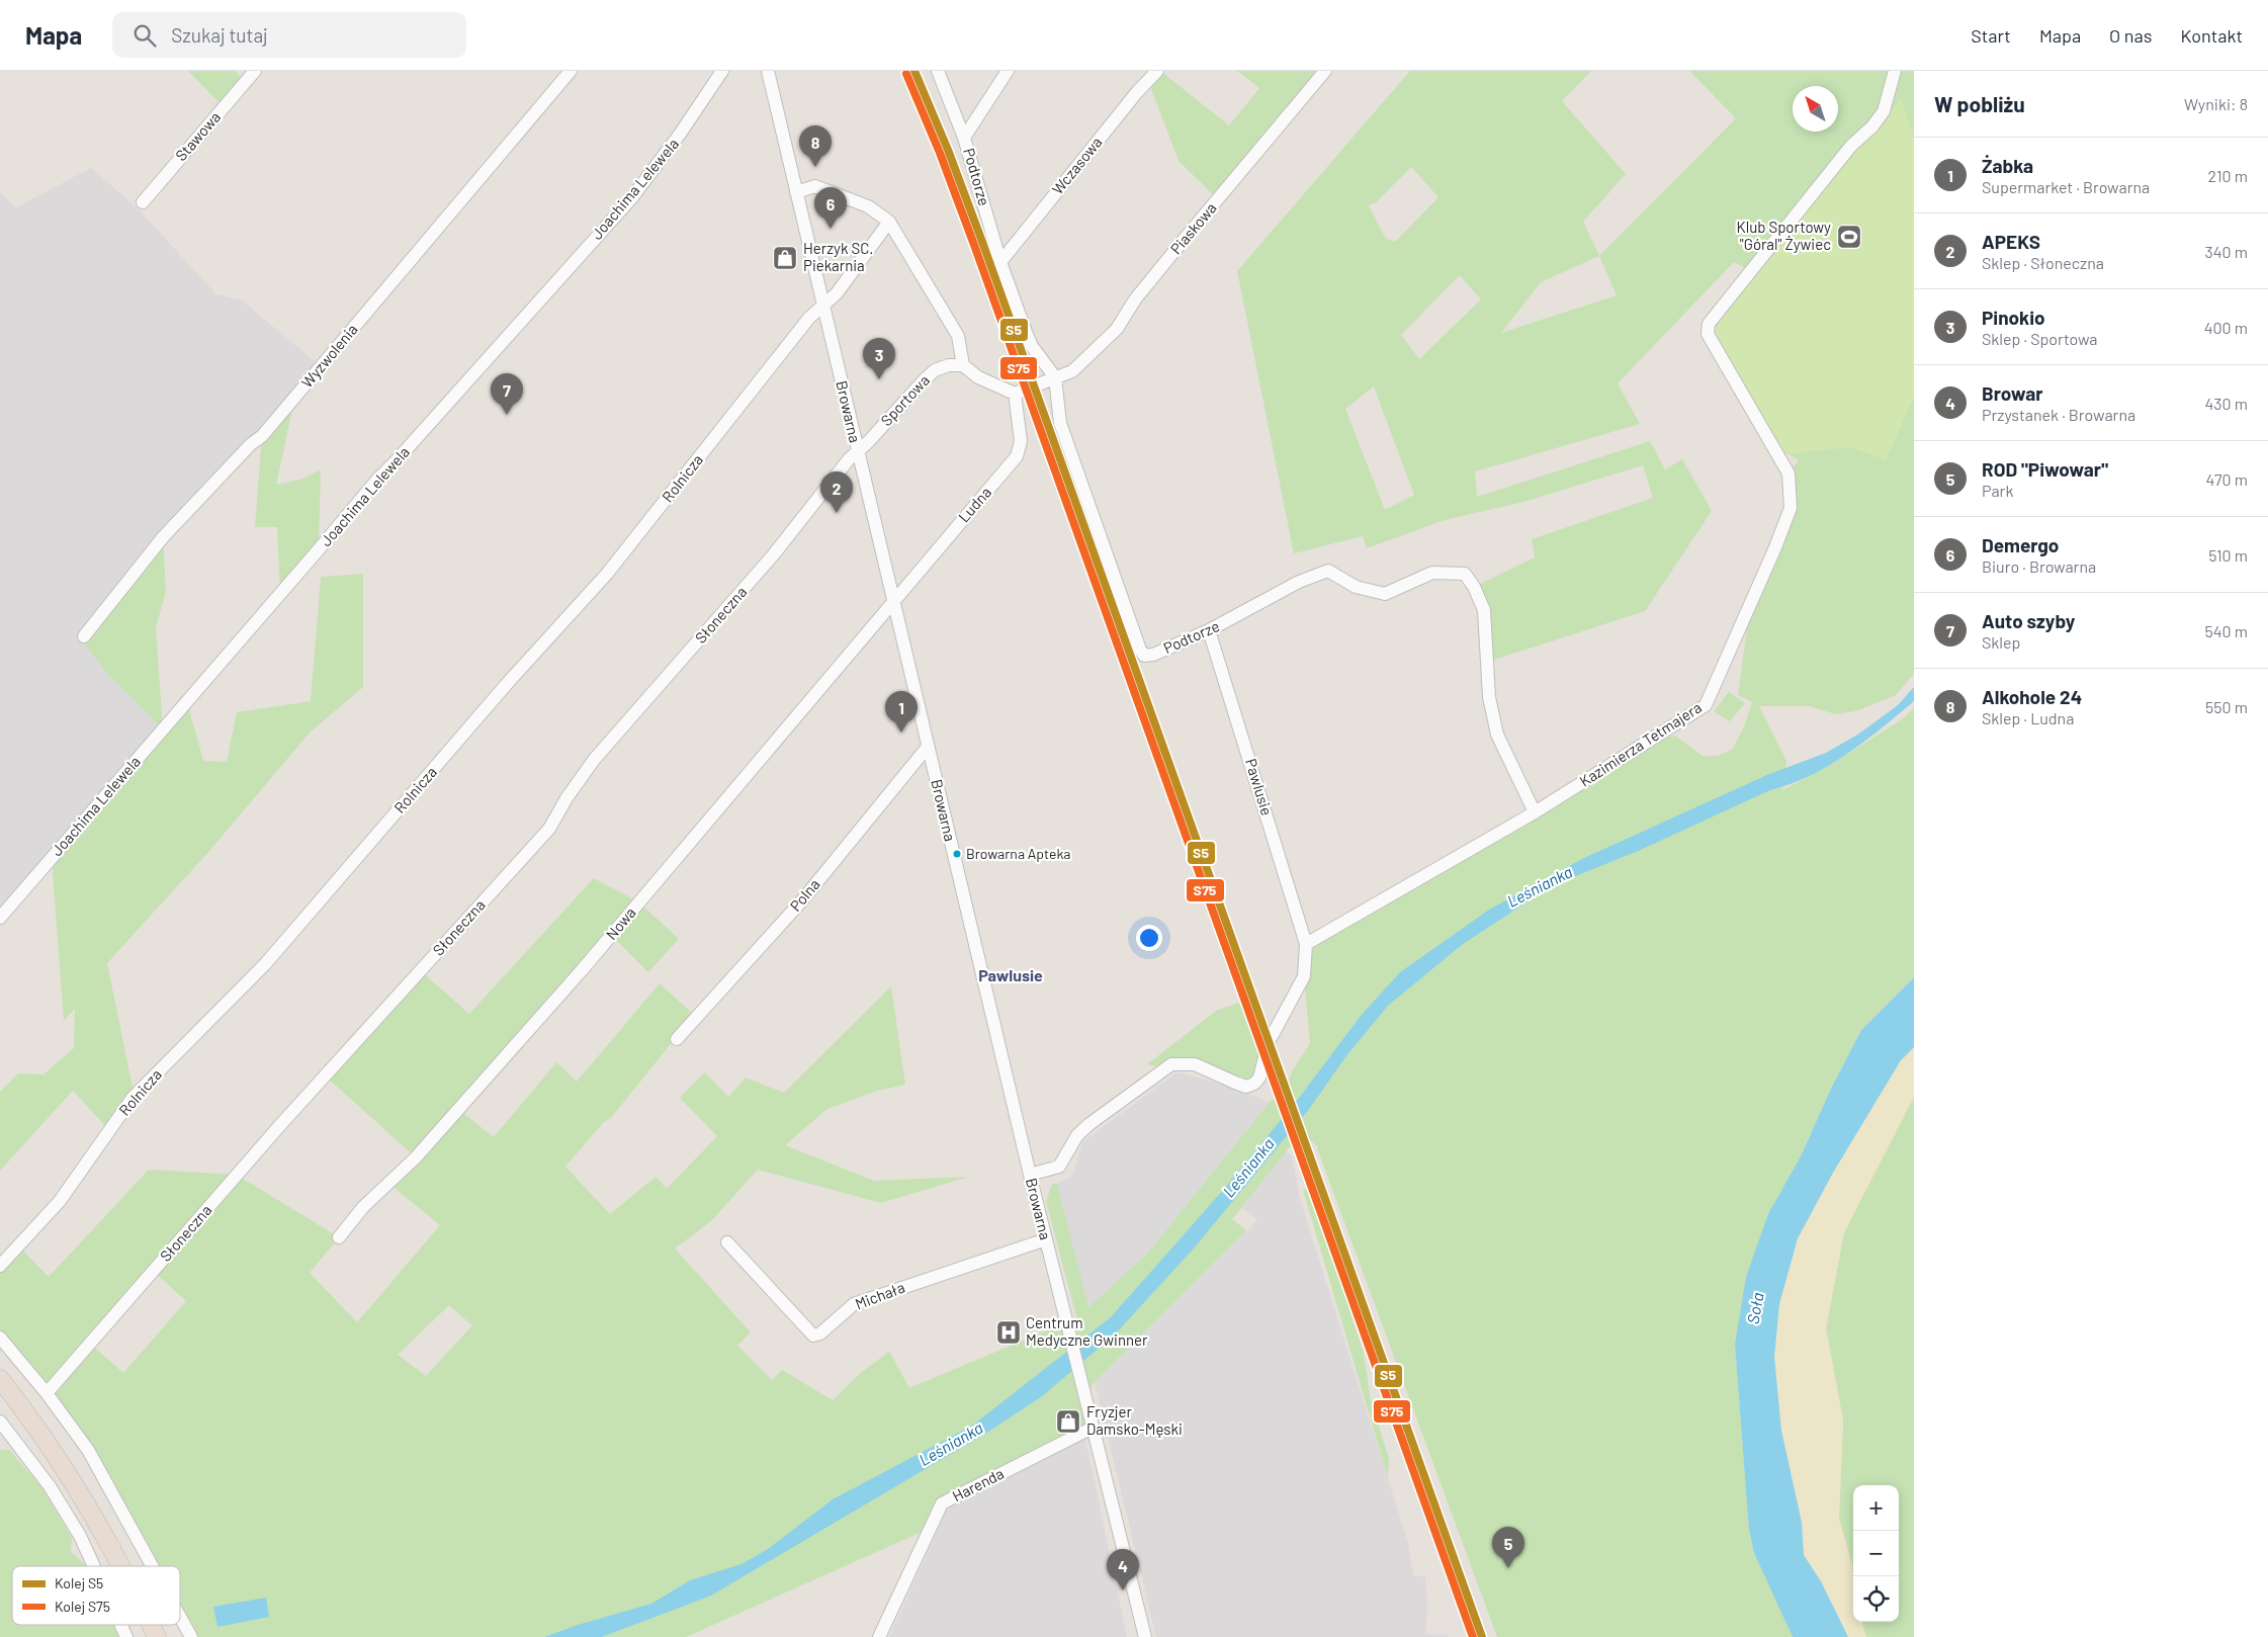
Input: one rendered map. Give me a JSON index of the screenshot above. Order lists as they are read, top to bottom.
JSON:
{
  "streets": {
    "street": [
      "Stawowa",
      "Wczasowa",
      "Podtorze",
      "Joachima Lelewela",
      "Piaskowa",
      "Wyzwolenia",
      "Sportowa",
      "Browarna",
      "Rolnicza",
      "Ludna",
      "Słoneczna",
      "Kazimierza Tetmajera",
      "Pawlusie",
      "Polna",
      "Nowa",
      "Michała",
      "Harenda"
    ]
  },
  "crossings": [
    ["Wczasowa", "Podtorze"],
    ["Podtorze", "Piaskowa"],
    ["Podtorze", "Kazimierza Tetmajera"],
    ["Podtorze", "Pawlusie"],
    ["Sportowa", "Browarna"],
    ["Sportowa", "Słoneczna"],
    ["Browarna", "Rolnicza"],
    ["Browarna", "Ludna"],
    ["Browarna", "Słoneczna"],
    ["Browarna", "Polna"],
    ["Browarna", "Nowa"],
    ["Browarna", "Michała"],
    ["Browarna", "Harenda"],
    ["Ludna", "Nowa"],
    ["Kazimierza Tetmajera", "Pawlusie"]
  ],
  "districts": ["Pawlusie"],
  "water": ["Leśnianka", "Soła"],
  "places": {
    "sports": ["Klub Sportowy \"Góral\" Żywiec"],
    "shop": ["Herzyk SC. Piekarnia", "Fryzjer Damsko-Męski"],
    "other": ["Browarna Apteka"],
    "hospital": ["Centrum Medyczne Gwinner"]
  },
  "lines": ["rail line S5", "rail line S75"],
  "legend": ["Kolej S5", "Kolej S75"],
  "north": "top left",
  "page": {
    "header": "Mapa",
    "search": "Szukaj tutaj",
    "nav": [
      "Start",
      "Mapa",
      "O nas",
      "Kontakt"
    ],
    "heading": ["W pobliżu", "Wyniki: 8"],
    "pins": [
      "8",
      "6",
      "3",
      "7",
      "2",
      "1",
      "5",
      "4"
    ],
    "list": [
      {
        "mark": "1",
        "name": "Żabka",
        "note": "Supermarket · Browarna",
        "value": "210 m"
      },
      {
        "mark": "2",
        "name": "APEKS",
        "note": "Sklep · Słoneczna",
        "value": "340 m"
      },
      {
        "mark": "3",
        "name": "Pinokio",
        "note": "Sklep · Sportowa",
        "value": "400 m"
      },
      {
        "mark": "4",
        "name": "Browar",
        "note": "Przystanek · Browarna",
        "value": "430 m"
      },
      {
        "mark": "5",
        "name": "ROD \"Piwowar\"",
        "note": "Park",
        "value": "470 m"
      },
      {
        "mark": "6",
        "name": "Demergo",
        "note": "Biuro · Browarna",
        "value": "510 m"
      },
      {
        "mark": "7",
        "name": "Auto szyby",
        "note": "Sklep",
        "value": "540 m"
      },
      {
        "mark": "8",
        "name": "Alkohole 24",
        "note": "Sklep · Ludna",
        "value": "550 m"
      }
    ],
    "map_buttons": ["+", "−"]
  }
}
